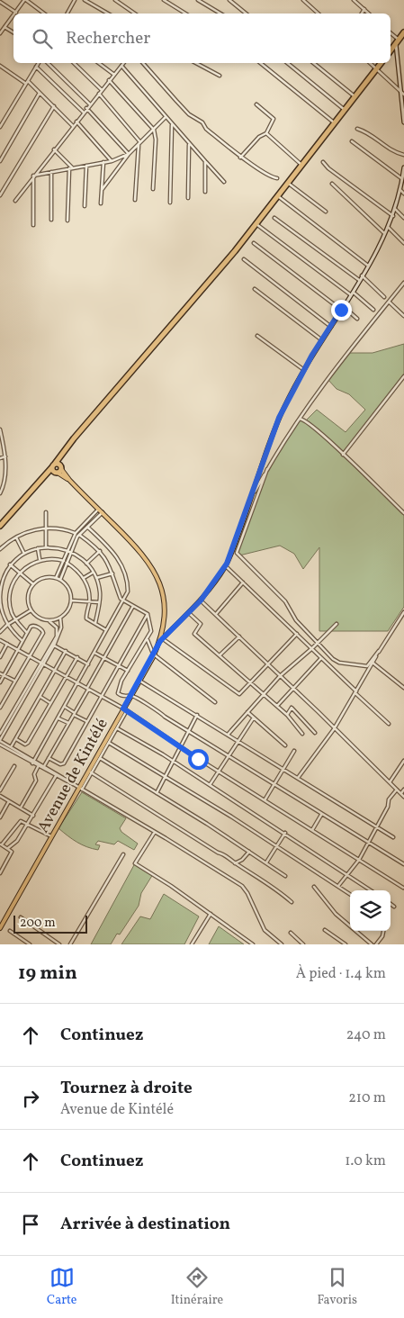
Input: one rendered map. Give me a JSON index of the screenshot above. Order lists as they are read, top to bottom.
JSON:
{
  "streets": {
    "main road": ["Avenue de Kintélé"]
  },
  "scale_bar": "200 m",
  "page": {
    "search": "Rechercher",
    "scale": "200 m",
    "heading": ["19 min", "À pied · 1.4 km"],
    "list": [
      ["Continuez", "240 m"],
      ["Tournez à droite", "Avenue de Kintélé", "210 m"],
      ["Continuez", "1.0 km"],
      "Arrivée à destination"
    ],
    "nav": ["Carte", "Itinéraire", "Favoris"]
  }
}
